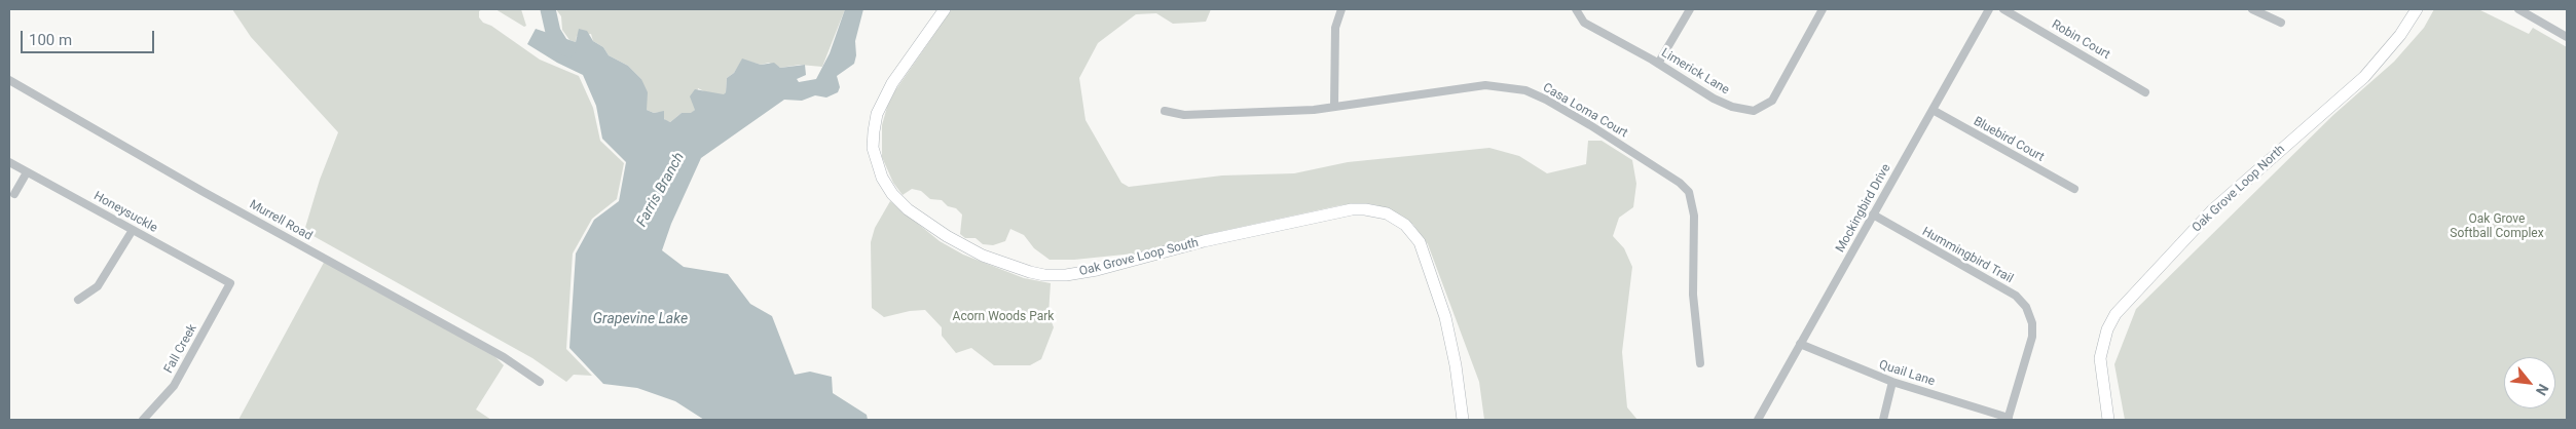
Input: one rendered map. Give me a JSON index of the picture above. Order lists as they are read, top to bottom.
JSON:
{
  "streets": {
    "street": [
      "Robin Court",
      "Limerick Lane",
      "Casa Loma Court",
      "Bluebird Court",
      "Oak Grove Loop North",
      "Mockingbird Drive",
      "Honeysuckle",
      "Murrell Road",
      "Hummingbird Trail",
      "Oak Grove Loop South",
      "Fall Creek",
      "Quail Lane"
    ]
  },
  "crossings": [
    ["Bluebird Court", "Mockingbird Drive"],
    ["Mockingbird Drive", "Hummingbird Trail"],
    ["Mockingbird Drive", "Quail Lane"],
    ["Honeysuckle", "Fall Creek"],
    ["Hummingbird Trail", "Quail Lane"]
  ],
  "water": ["Farris Branch", "Grapevine Lake"],
  "parks": ["Oak Grove Softball Complex", "Acorn Woods Park"],
  "scale_bar": "100 m",
  "north": "bottom right"
}
